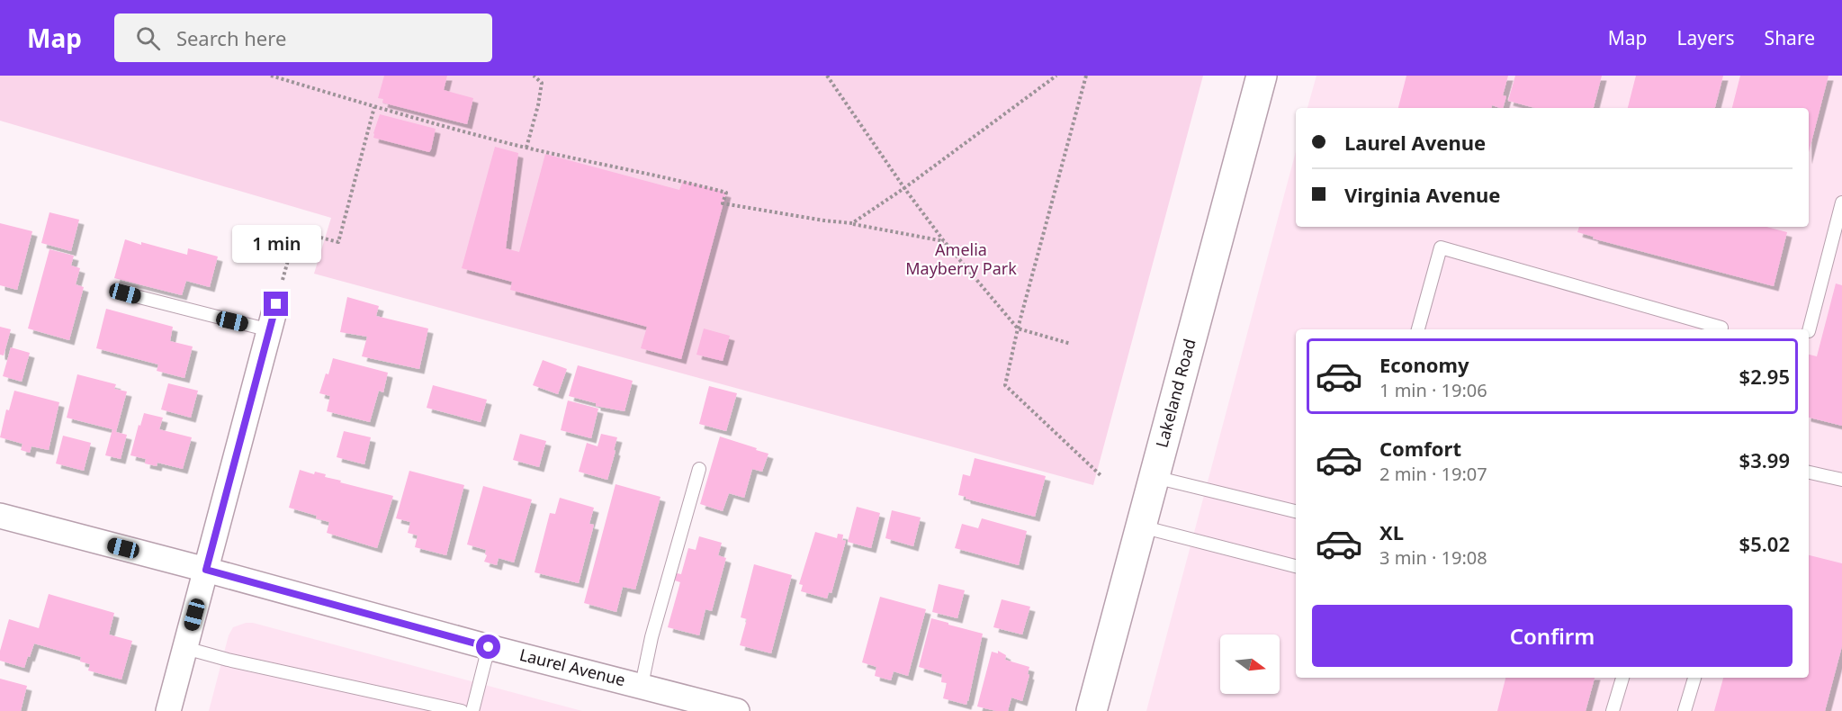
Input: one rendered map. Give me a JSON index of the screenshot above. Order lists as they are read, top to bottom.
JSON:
{
  "streets": {
    "street": ["Lakeland Road", "Laurel Avenue"]
  },
  "parks": ["Amelia Mayberry Park"],
  "north": "right",
  "page": {
    "header": "Map",
    "search": "Search here",
    "nav": ["Map", "Layers", "Share"],
    "banner": ["Laurel Avenue", "Virginia Avenue"],
    "bubble": "1 min",
    "list": [
      {
        "name": "Economy",
        "note": "1 min · 19:06",
        "value": "$2.95"
      },
      {
        "name": "Comfort",
        "note": "2 min · 19:07",
        "value": "$3.99"
      },
      {
        "name": "XL",
        "note": "3 min · 19:08",
        "value": "$5.02"
      }
    ],
    "buttons": "Confirm"
  }
}
